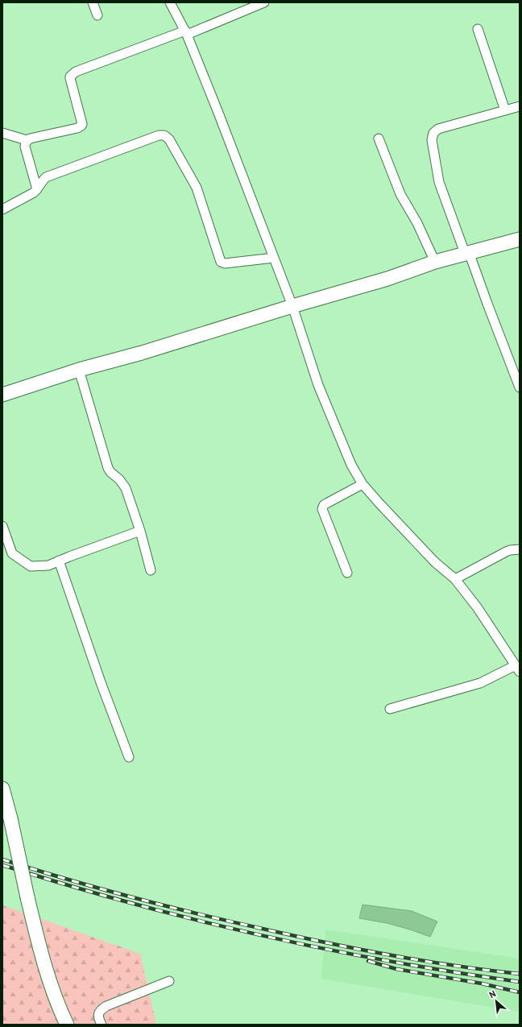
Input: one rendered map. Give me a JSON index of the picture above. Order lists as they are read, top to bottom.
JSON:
{
  "north": "top left"
}
